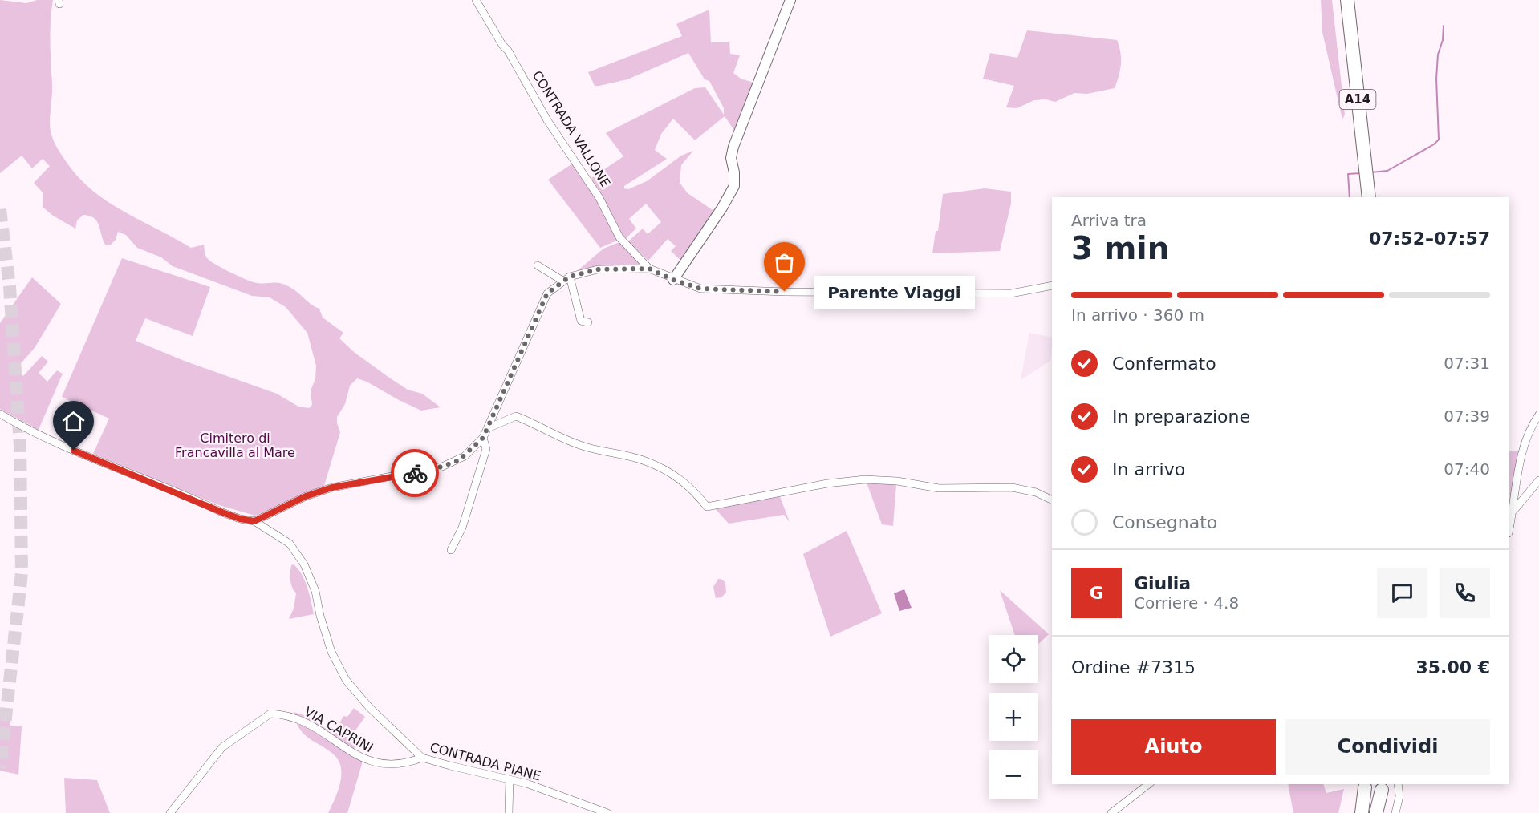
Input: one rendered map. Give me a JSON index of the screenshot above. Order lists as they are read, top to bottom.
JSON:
{
  "streets": {
    "highway": ["A14"],
    "street": ["CONTRADA VALLONE", "VIA CAPRINI", "CONTRADA PIANE"]
  },
  "crossings": [
    ["VIA CAPRINI", "CONTRADA PIANE"]
  ],
  "parks": ["Cimitero di Francavilla al Mare"],
  "places": ["Parente Viaggi"],
  "page": {
    "heading": ["3 min", "Arriva tra", "07:52–07:57"],
    "panel": [
      "Giulia",
      "Corriere · 4.8",
      "Ordine #7315",
      "35.00 €"
    ],
    "bubble": "Parente Viaggi",
    "bar": "In arrivo · 360 m",
    "list": [
      ["Confermato", "07:31"],
      ["In preparazione", "07:39"],
      ["In arrivo", "07:40"],
      "Consegnato"
    ],
    "round": "G",
    "map_buttons": ["+", "−"],
    "buttons": ["Aiuto", "Condividi"]
  }
}
